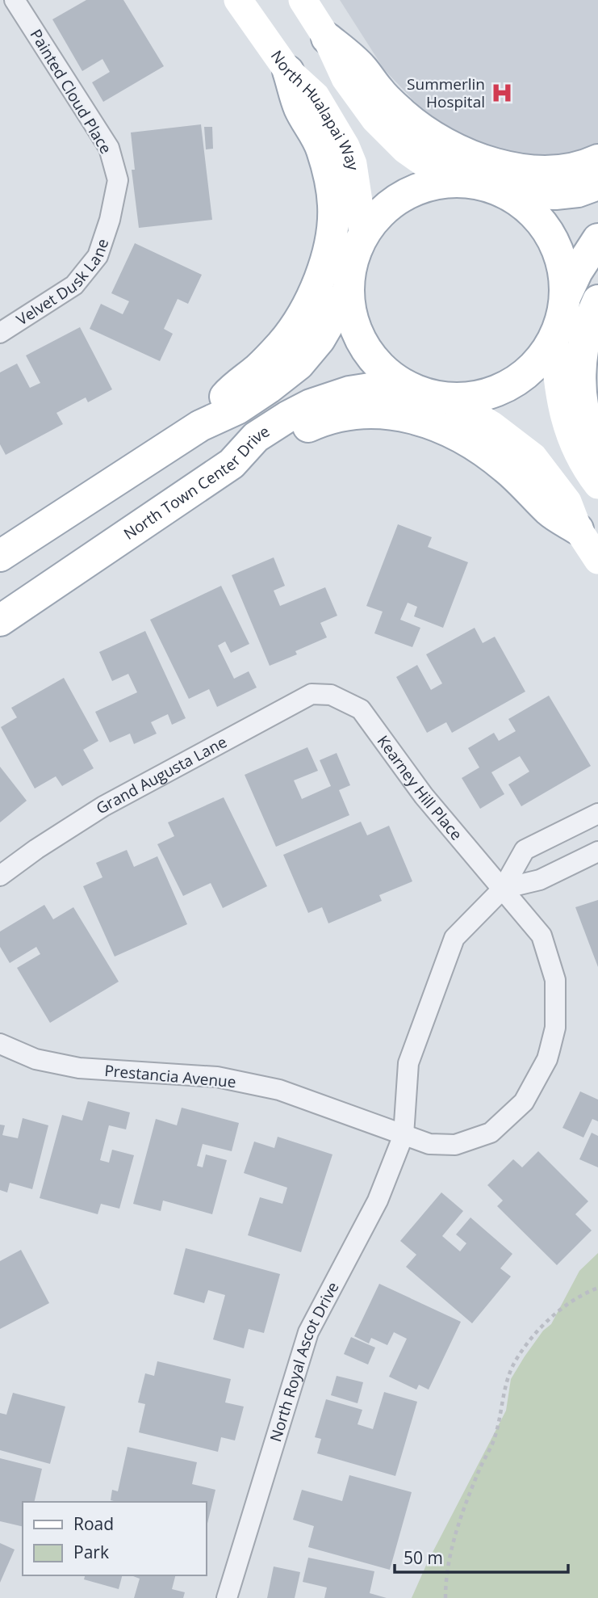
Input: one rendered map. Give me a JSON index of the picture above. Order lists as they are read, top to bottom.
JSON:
{
  "streets": {
    "main road": ["North Hualapai Way", "North Town Center Drive"],
    "street": [
      "Painted Cloud Place",
      "Velvet Dusk Lane",
      "Grand Augusta Lane",
      "Kearney Hill Place",
      "Prestancia Avenue",
      "North Royal Ascot Drive"
    ]
  },
  "crossings": [
    ["Painted Cloud Place", "Velvet Dusk Lane"],
    ["Grand Augusta Lane", "Kearney Hill Place"],
    ["Kearney Hill Place", "North Royal Ascot Drive"],
    ["Prestancia Avenue", "North Royal Ascot Drive"]
  ],
  "places": {
    "hospital": ["Summerlin Hospital"]
  },
  "legend": ["Road", "Park"],
  "scale_bar": "50 m"
}
